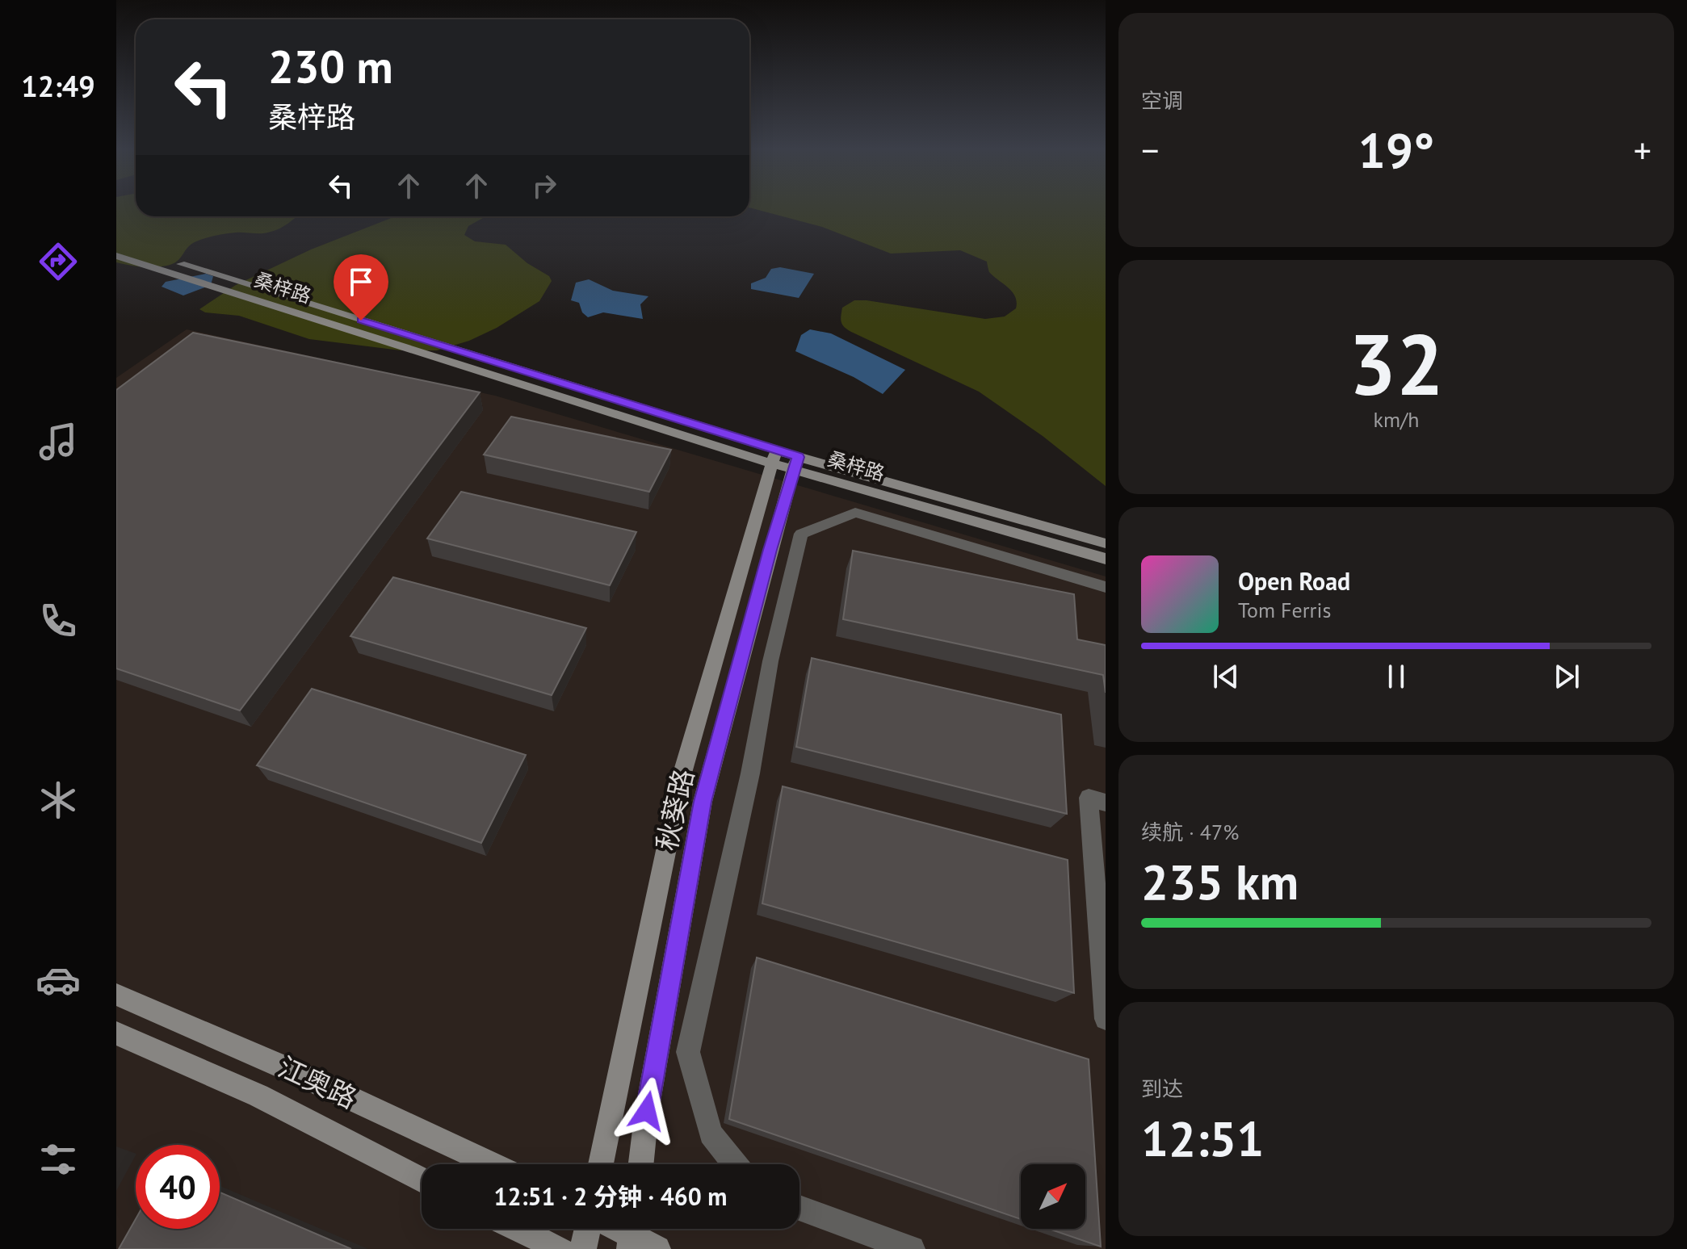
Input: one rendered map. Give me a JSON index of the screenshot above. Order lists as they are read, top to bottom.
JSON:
{
  "streets": {
    "street": ["桑梓路", "秋葵路", "江奥路"]
  },
  "crossings": [
    ["桑梓路", "秋葵路"]
  ],
  "north": "top right",
  "page": {
    "tabs": "12:49",
    "tile": [
      "空调",
      ["32", "km/h"],
      ["续航 · 47%", "235 km"],
      ["到达", "12:51"]
    ],
    "turn": ["230 m", "桑梓路"],
    "heat": ["−", "19°", "+"],
    "song": ["Open Road", "Tom Ferris"],
    "limit": "40",
    "trip": "12:51 · 2 分钟 · 460 m"
  }
}
